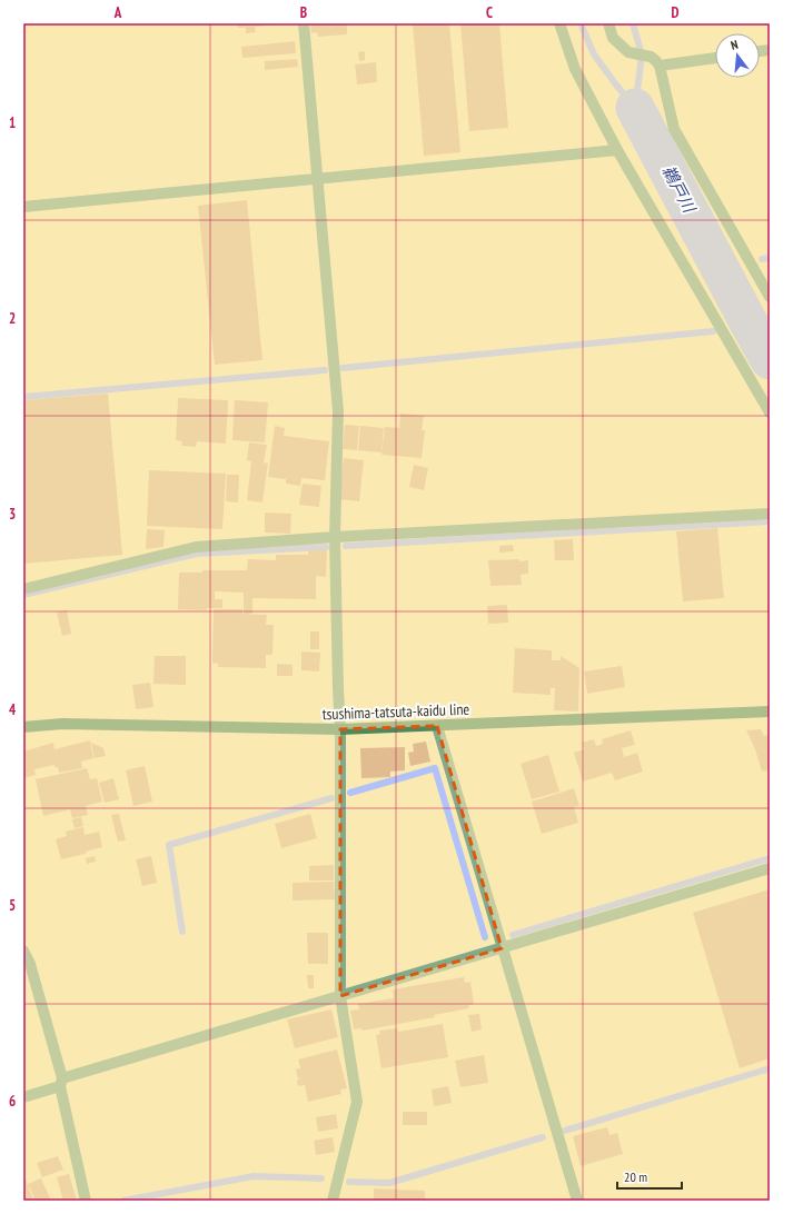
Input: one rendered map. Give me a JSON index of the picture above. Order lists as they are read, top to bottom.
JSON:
{
  "streets": {
    "main road": ["tsushima-tatsuta-kaidu line"]
  },
  "water": ["鵜戸川"],
  "scale_bar": "20 m",
  "north": "top",
  "grid": {
    "columns": [
      "A",
      "B",
      "C",
      "D"
    ],
    "rows": [
      "1",
      "2",
      "3",
      "4",
      "5",
      "6"
    ]
  }
}
